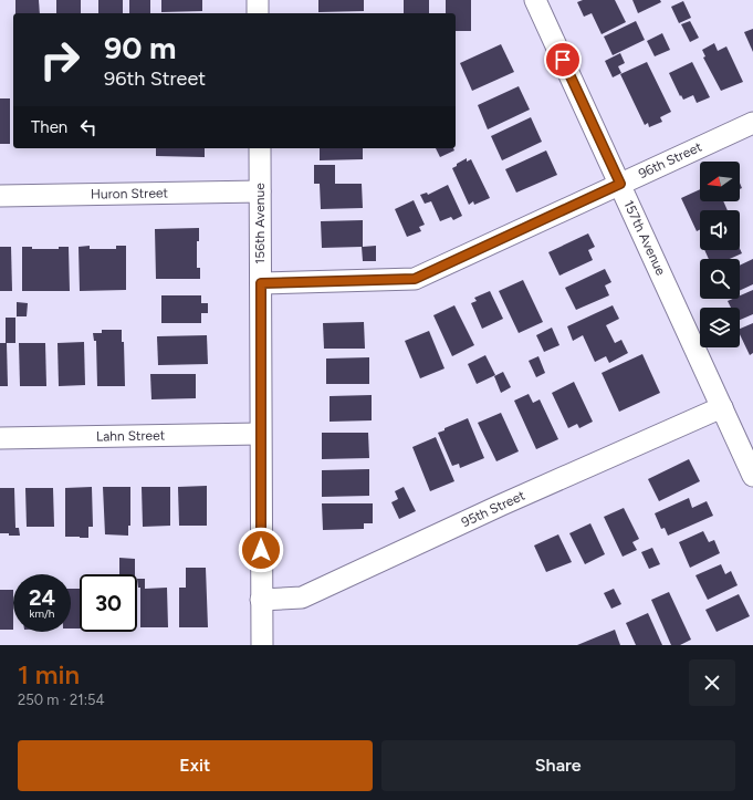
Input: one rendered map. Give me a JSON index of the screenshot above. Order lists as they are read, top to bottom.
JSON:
{
  "streets": {
    "street": [
      "96th Street",
      "Huron Street",
      "156th Avenue",
      "157th Avenue",
      "Lahn Street",
      "95th Street"
    ]
  },
  "crossings": [
    ["96th Street", "156th Avenue"],
    ["96th Street", "157th Avenue"],
    ["Huron Street", "156th Avenue"],
    ["156th Avenue", "Lahn Street"],
    ["156th Avenue", "95th Street"],
    ["157th Avenue", "95th Street"]
  ],
  "north": "left",
  "page": {
    "turn": ["90 m", "96th Street"],
    "then": "Then",
    "speed": "24 km/h",
    "limit": "30",
    "heading": ["1 min", "250 m · 21:54"],
    "buttons": ["Exit", "Share"]
  }
}
